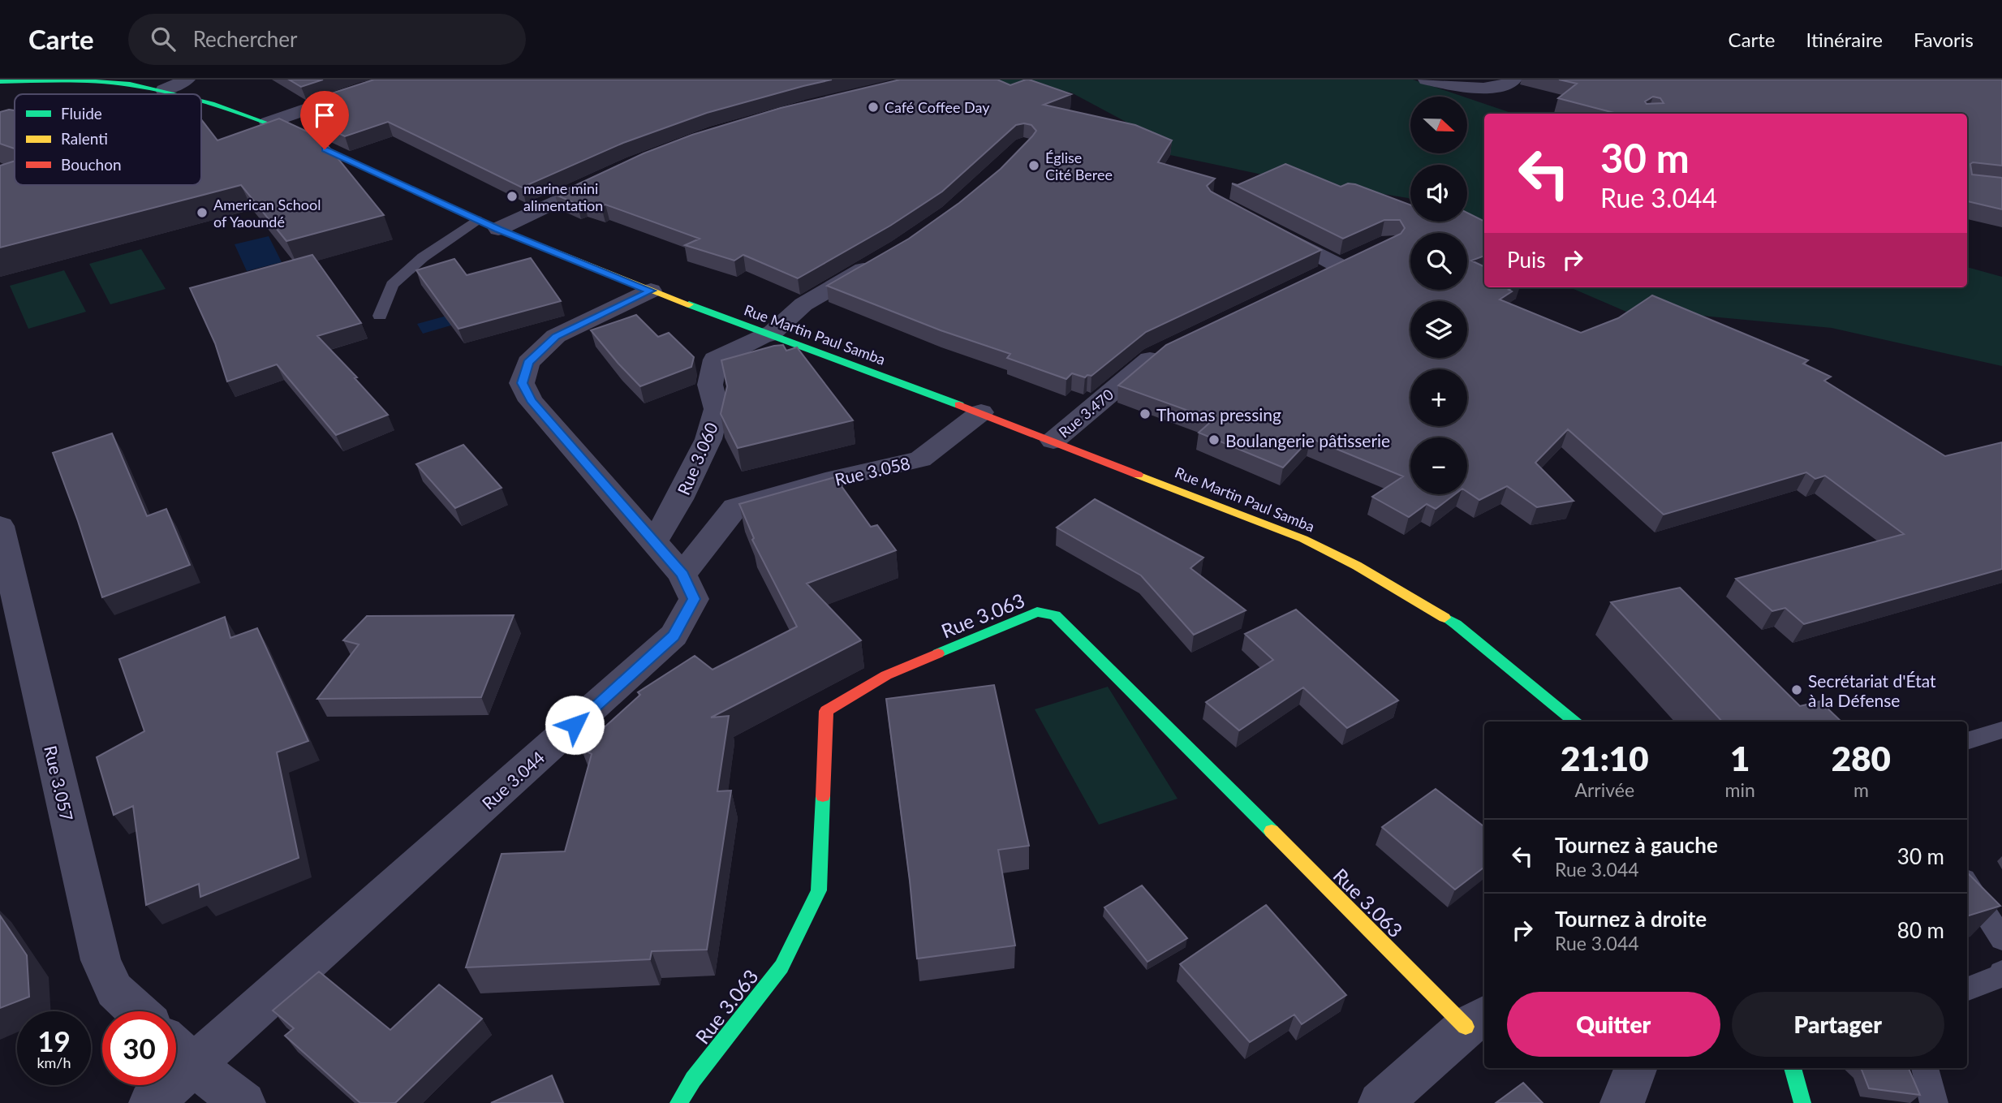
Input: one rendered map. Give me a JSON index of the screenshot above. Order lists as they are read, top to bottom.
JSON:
{
  "streets": {
    "main road": ["Rue Martin Paul Samba", "Rue 3.063"],
    "street": [
      "Rue 3.470",
      "Rue 3.060",
      "Rue 3.058",
      "Rue 3.044",
      "Rue 3.057"
    ]
  },
  "crossings": [
    ["Rue Martin Paul Samba", "Rue 3.470"],
    ["Rue Martin Paul Samba", "Rue 3.060"],
    ["Rue Martin Paul Samba", "Rue 3.058"],
    ["Rue Martin Paul Samba", "Rue 3.044"],
    ["Rue 3.060", "Rue 3.044"],
    ["Rue 3.058", "Rue 3.044"]
  ],
  "places": [
    "Café Coffee Day",
    "Église Cité Beree",
    "marine mini alimentation",
    "American School of Yaoundé",
    "Thomas pressing",
    "Boulangerie pâtisserie",
    "Secrétariat d'État à la Défense"
  ],
  "legend": ["Fluide", "Ralenti", "Bouchon"],
  "north": "right",
  "page": {
    "header": "Carte",
    "search": "Rechercher",
    "nav": ["Carte", "Itinéraire", "Favoris"],
    "map_buttons": ["+", "−"],
    "turn": ["30 m", "Rue 3.044"],
    "then": "Puis",
    "eta": [
      "21:10",
      "Arrivée",
      "1",
      "min",
      "280",
      "m"
    ],
    "list": [
      {
        "name": "Tournez à gauche",
        "note": "Rue 3.044",
        "value": "30 m"
      },
      {
        "name": "Tournez à droite",
        "note": "Rue 3.044",
        "value": "80 m"
      }
    ],
    "buttons": ["Quitter", "Partager"],
    "speed": "19 km/h",
    "limit": "30"
  }
}
